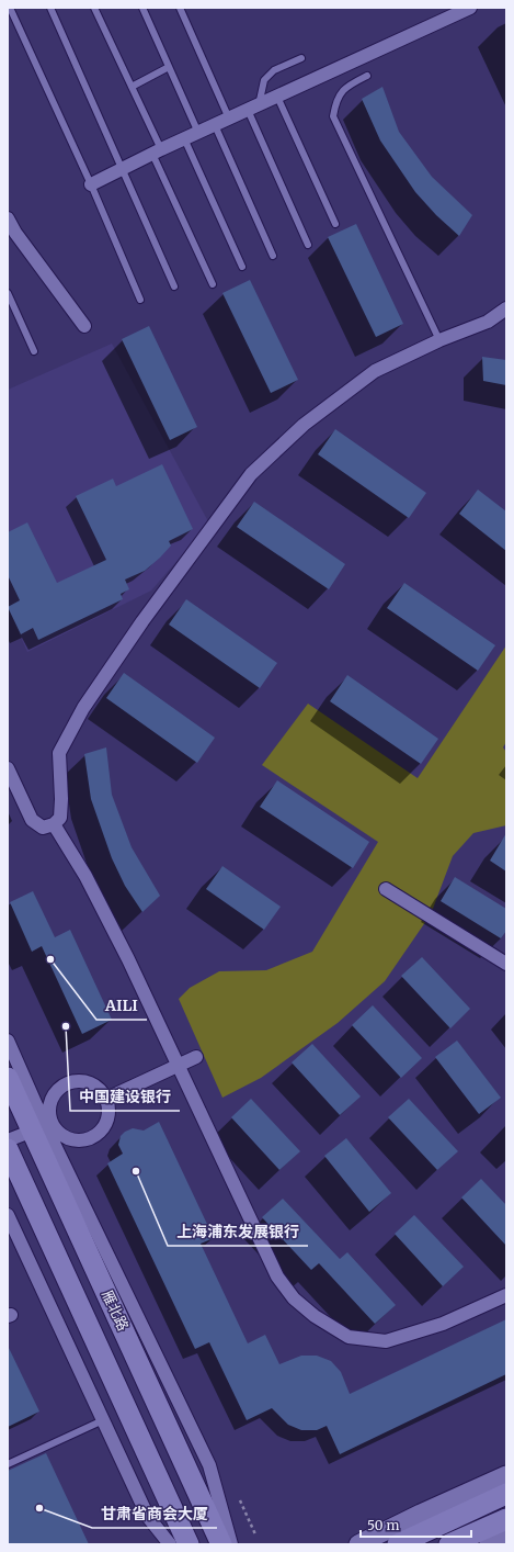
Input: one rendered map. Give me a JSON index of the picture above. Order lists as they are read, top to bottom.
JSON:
{
  "streets": {
    "main road": ["雁北路"]
  },
  "places": [
    "AILI",
    "中国建设银行",
    "上海浦东发展银行",
    "甘肃省商会大厦"
  ],
  "scale_bar": "50 m"
}
